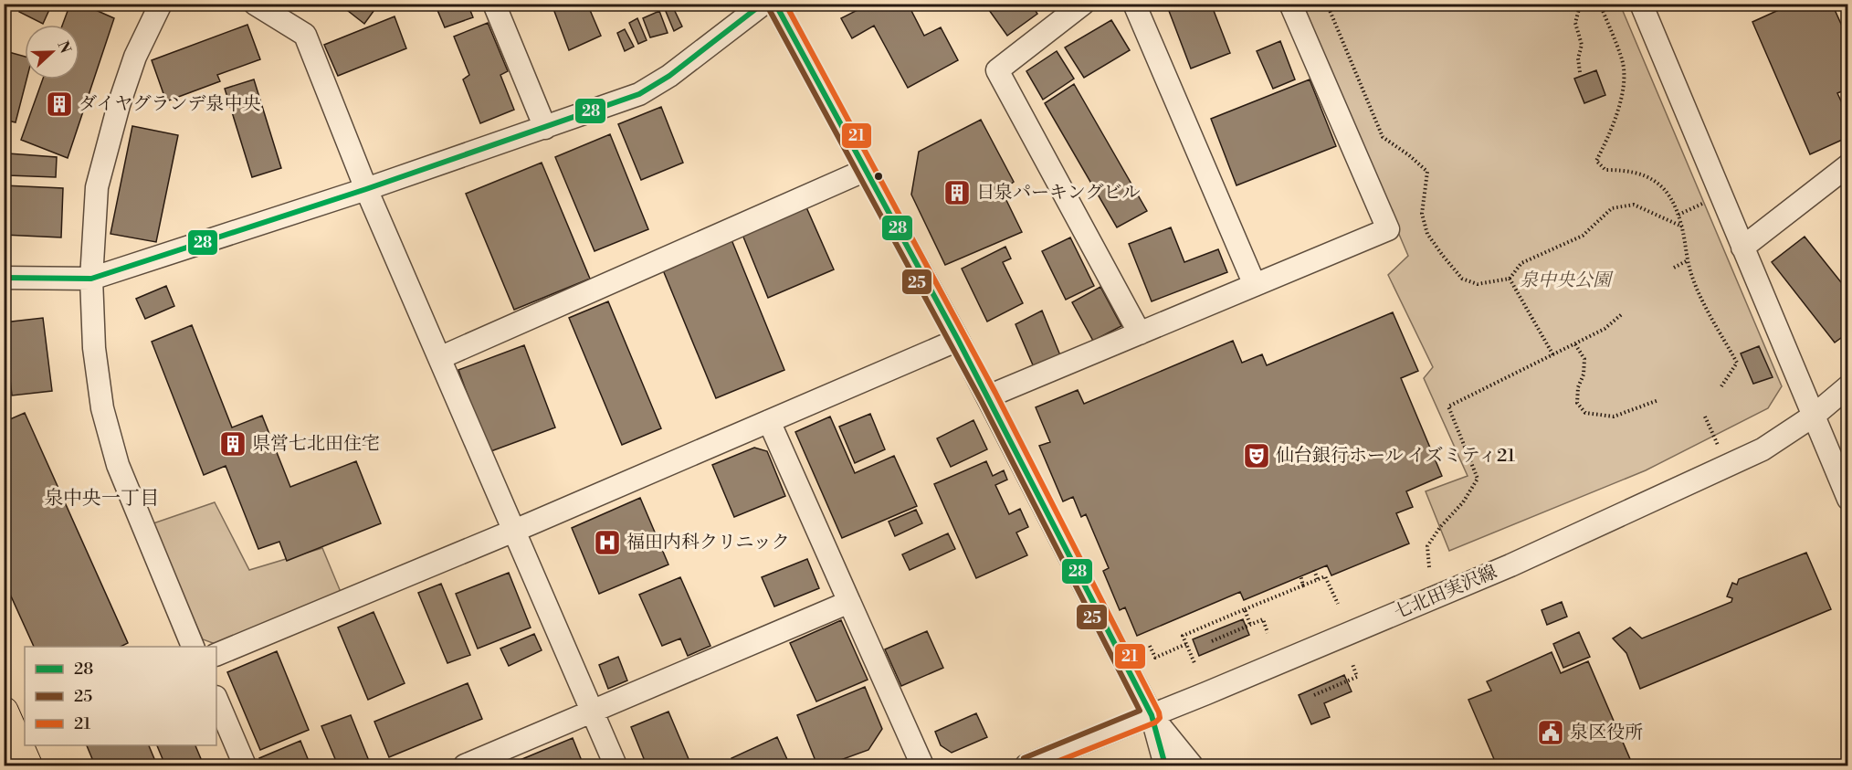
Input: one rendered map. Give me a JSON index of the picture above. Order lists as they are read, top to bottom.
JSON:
{
  "streets": {
    "street": ["七北田実沢線"]
  },
  "districts": ["泉中央一丁目"],
  "parks": ["泉中央公園"],
  "places": {
    "building": ["ダイヤグランデ泉中央", "日泉パーキングビル", "県営七北田住宅"],
    "theatre": ["仙台銀行ホール イズミティ21"],
    "hospital": ["福田内科クリニック"],
    "public building": ["泉区役所"]
  },
  "lines": ["transit line 28", "transit line 21", "transit line 25"],
  "legend": ["28", "25", "21"],
  "north": "right"
}
